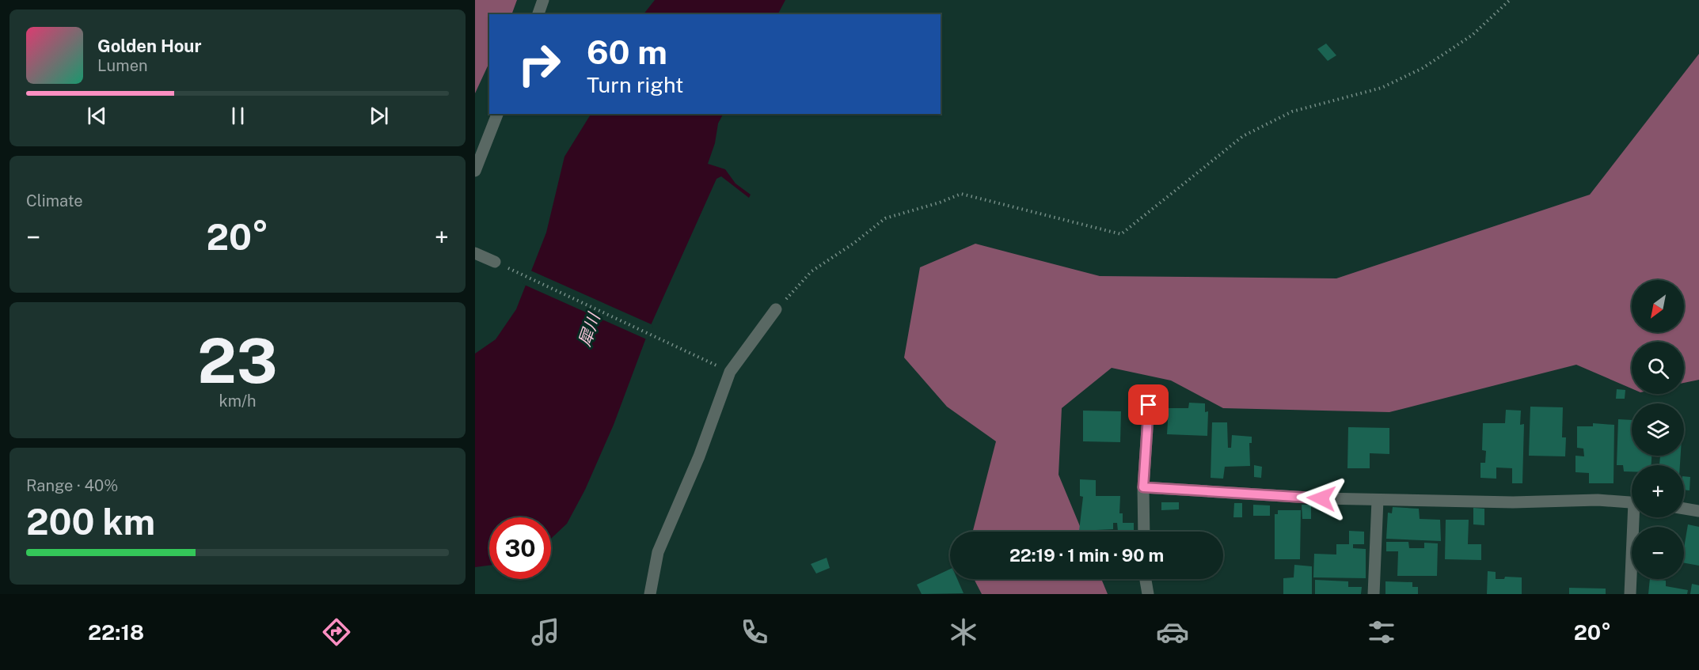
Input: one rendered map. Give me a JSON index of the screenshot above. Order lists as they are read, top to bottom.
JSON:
{
  "water": ["犀川"],
  "north": "bottom left",
  "page": {
    "turn": ["60 m", "Turn right"],
    "song": ["Golden Hour", "Lumen"],
    "tile": [
      "Climate",
      ["23", "km/h"],
      ["Range · 40%", "200 km"]
    ],
    "heat": ["−", "20°", "+"],
    "map_buttons": ["+", "−"],
    "limit": "30",
    "trip": "22:19 · 1 min · 90 m",
    "tabs": ["22:18", "20°"]
  }
}
